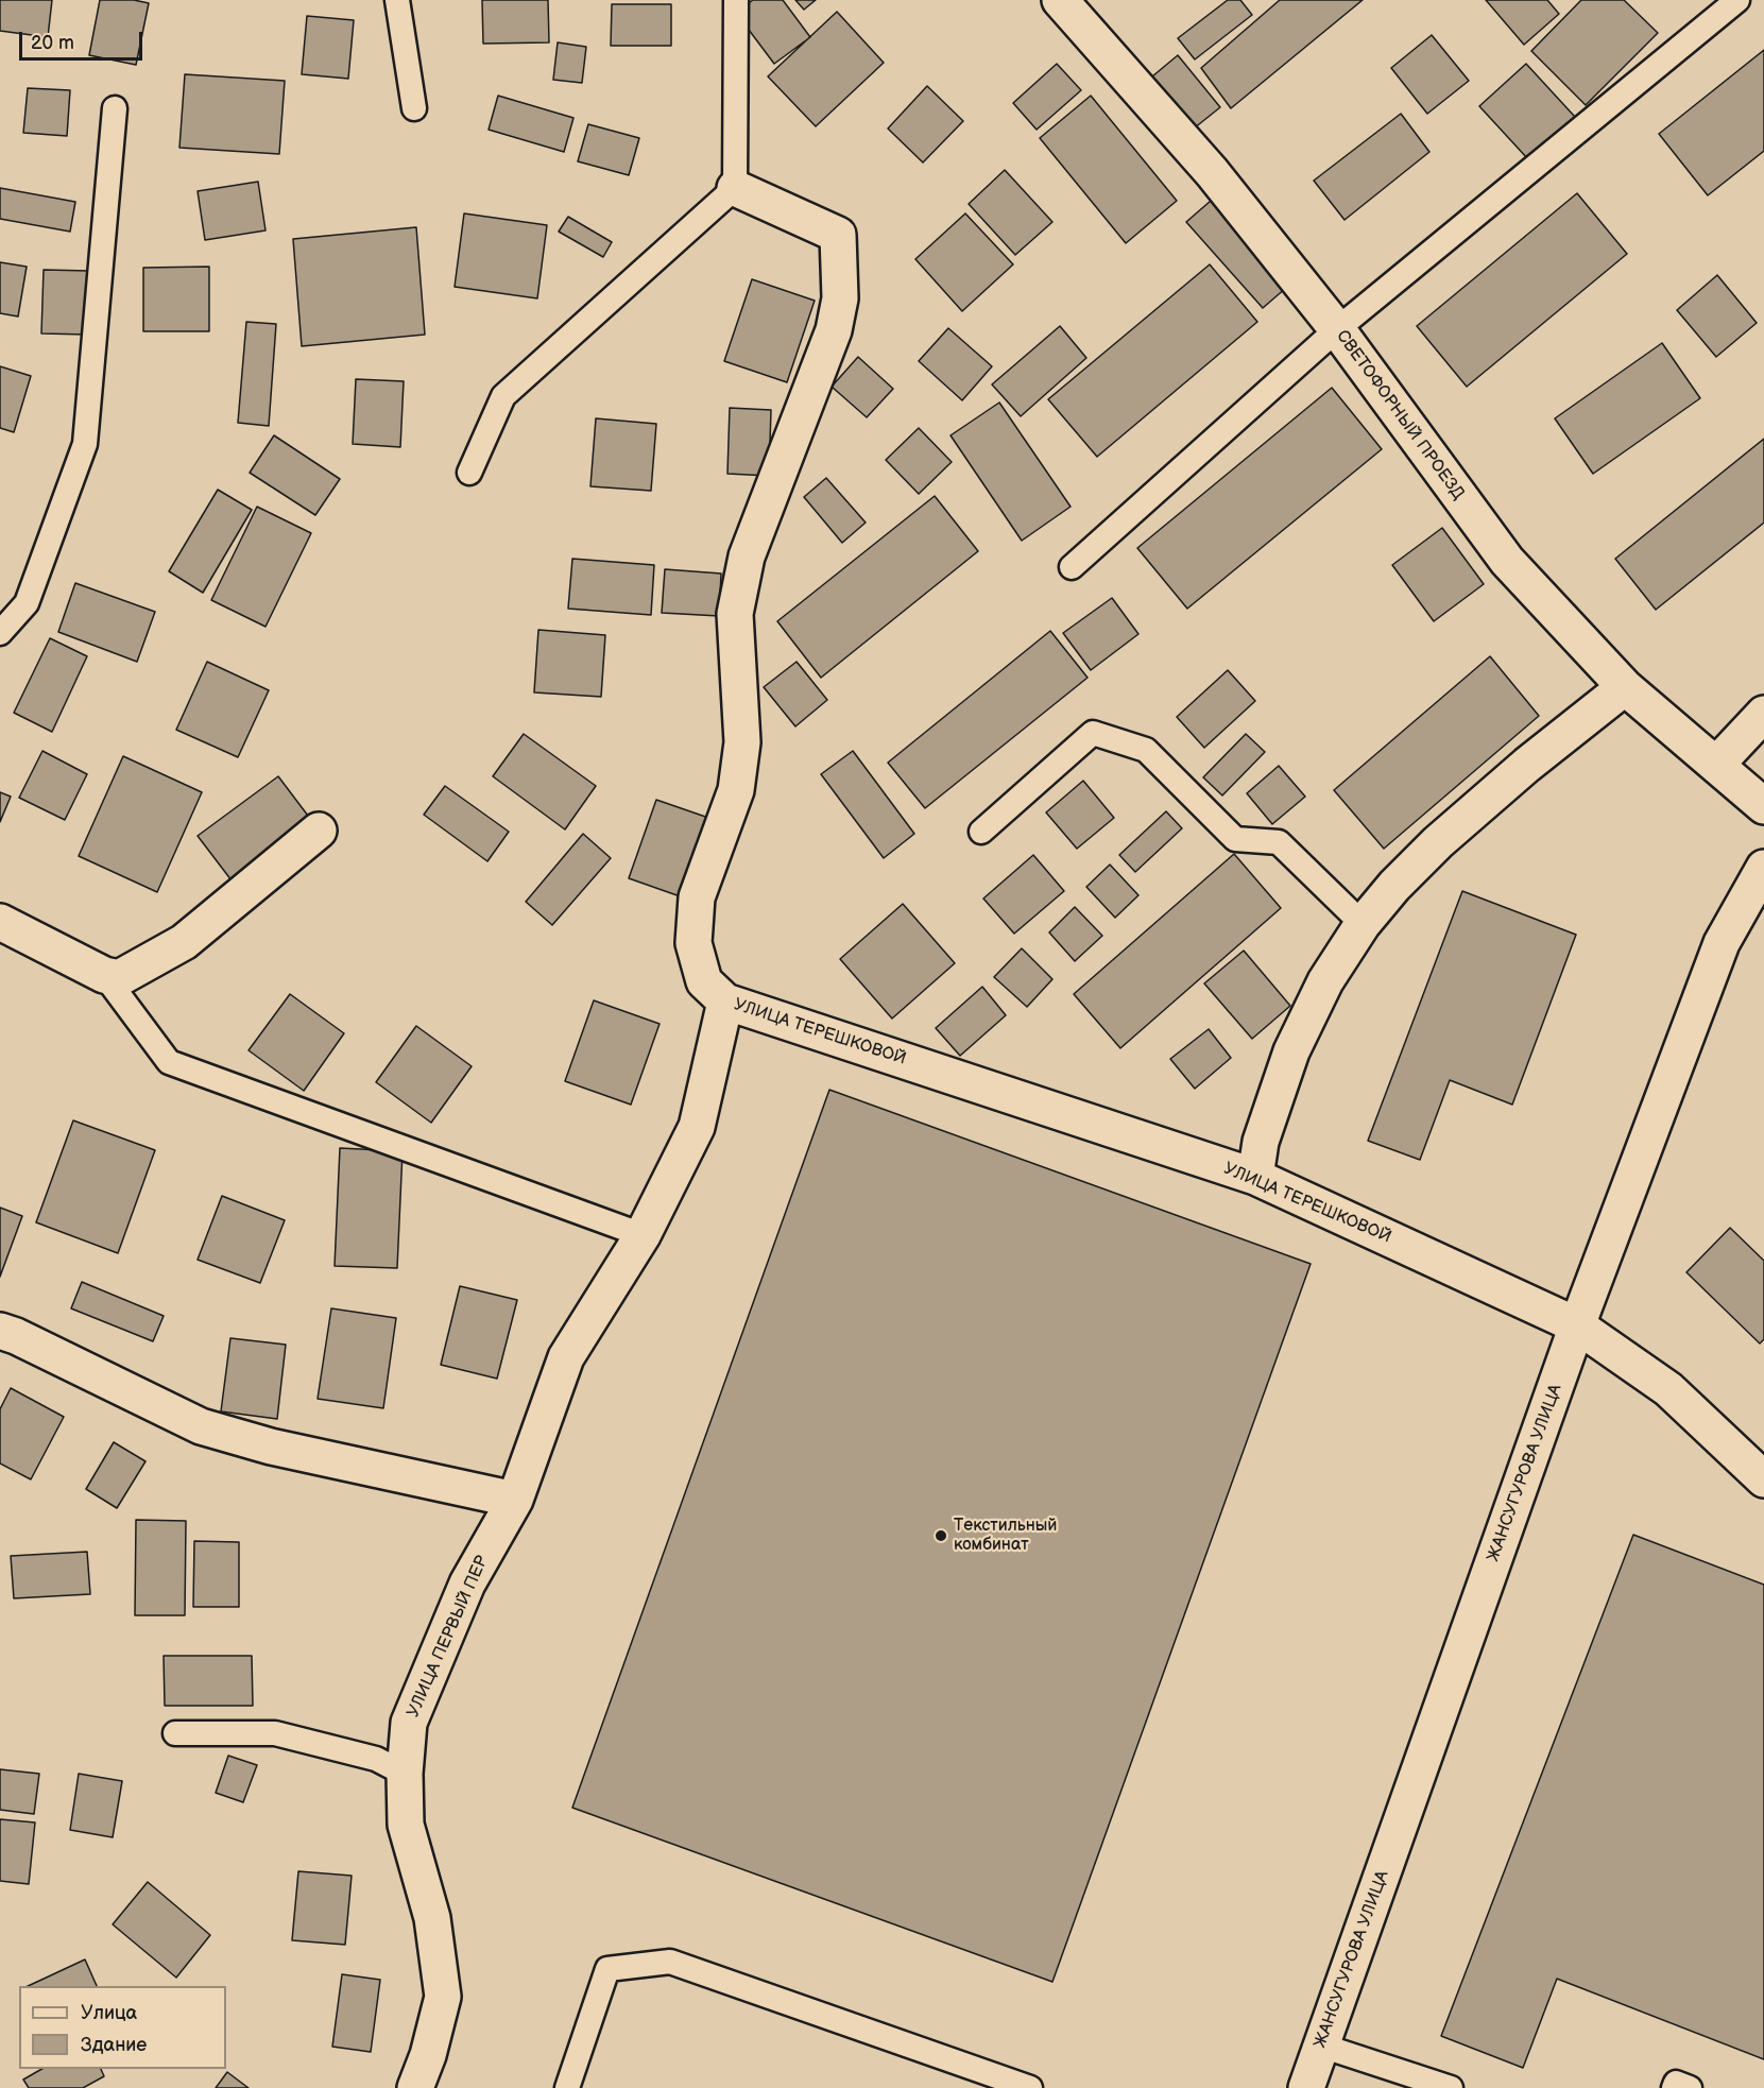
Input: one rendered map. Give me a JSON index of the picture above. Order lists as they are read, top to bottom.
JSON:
{
  "streets": {
    "street": [
      "СВЕТОФОРНЫЙ ПРОЕЗД",
      "УЛИЦА ТЕРЕШКОВОЙ",
      "ЖАНСУГУРОВА УЛИЦА",
      "УЛИЦА ПЕРВЫЙ ПЕР"
    ]
  },
  "crossings": [
    ["УЛИЦА ТЕРЕШКОВОЙ", "ЖАНСУГУРОВА УЛИЦА"],
    ["УЛИЦА ТЕРЕШКОВОЙ", "УЛИЦА ПЕРВЫЙ ПЕР"]
  ],
  "places": ["Текстильный комбинат"],
  "legend": ["Улица", "Здание"],
  "scale_bar": "20 m"
}
